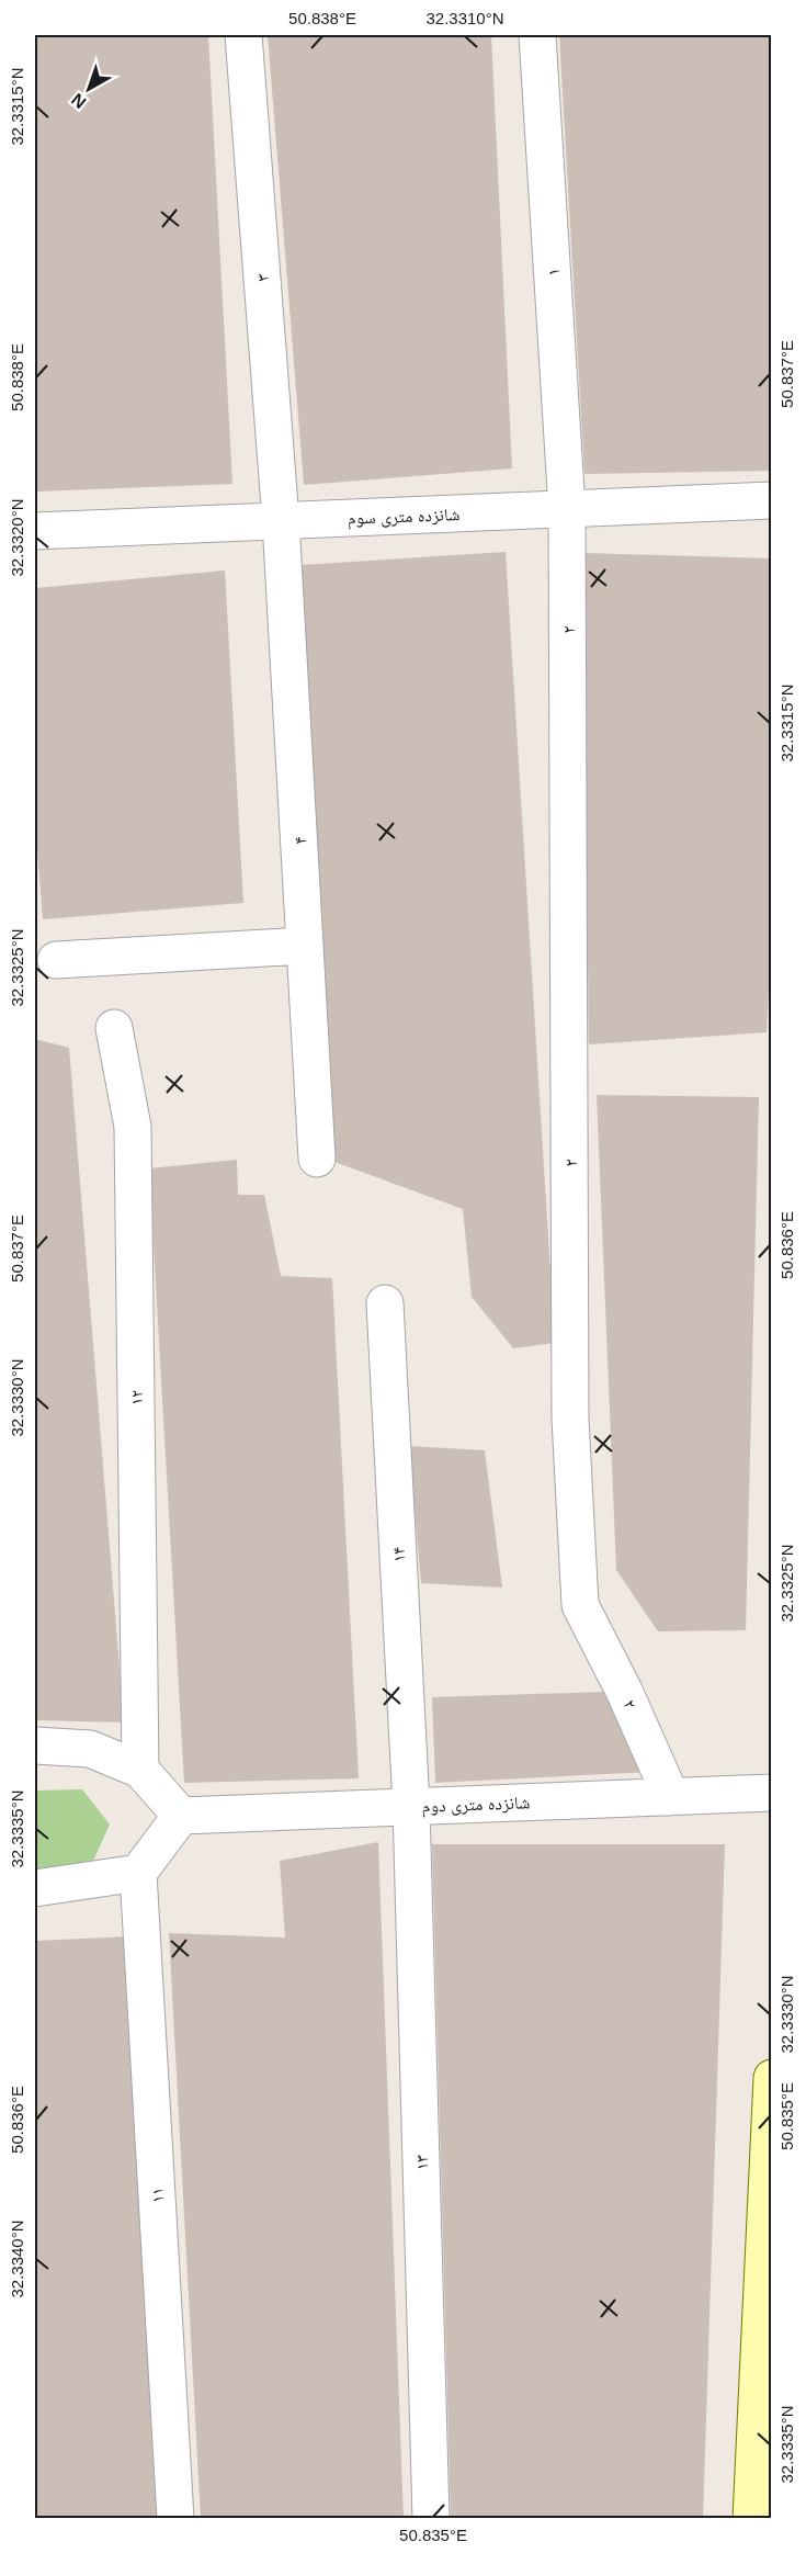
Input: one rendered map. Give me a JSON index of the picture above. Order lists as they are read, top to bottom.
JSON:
{
  "streets": {
    "street": [
      "۱",
      "۳",
      "شانزده متری سوم",
      "۲",
      "۴",
      "۱۲",
      "۱۴",
      "شانزده متری دوم",
      "۱۳",
      "۱۱"
    ]
  },
  "crossings": [
    ["۱", "شانزده متری سوم"],
    ["۱", "۲"],
    ["۳", "شانزده متری سوم"],
    ["۳", "۴"],
    ["شانزده متری سوم", "۲"],
    ["شانزده متری سوم", "۴"],
    ["۲", "شانزده متری دوم"],
    ["۱۴", "شانزده متری دوم"],
    ["۱۴", "۱۳"],
    ["شانزده متری دوم", "۱۳"]
  ],
  "north": "bottom left",
  "coordinates": [
    "50.838°E",
    "32.3310°N",
    "32.3315°N",
    "50.837°E",
    "32.3320°N",
    "32.3325°N",
    "50.836°E",
    "32.3330°N",
    "32.3335°N",
    "50.835°E",
    "32.3340°N"
  ]
}
